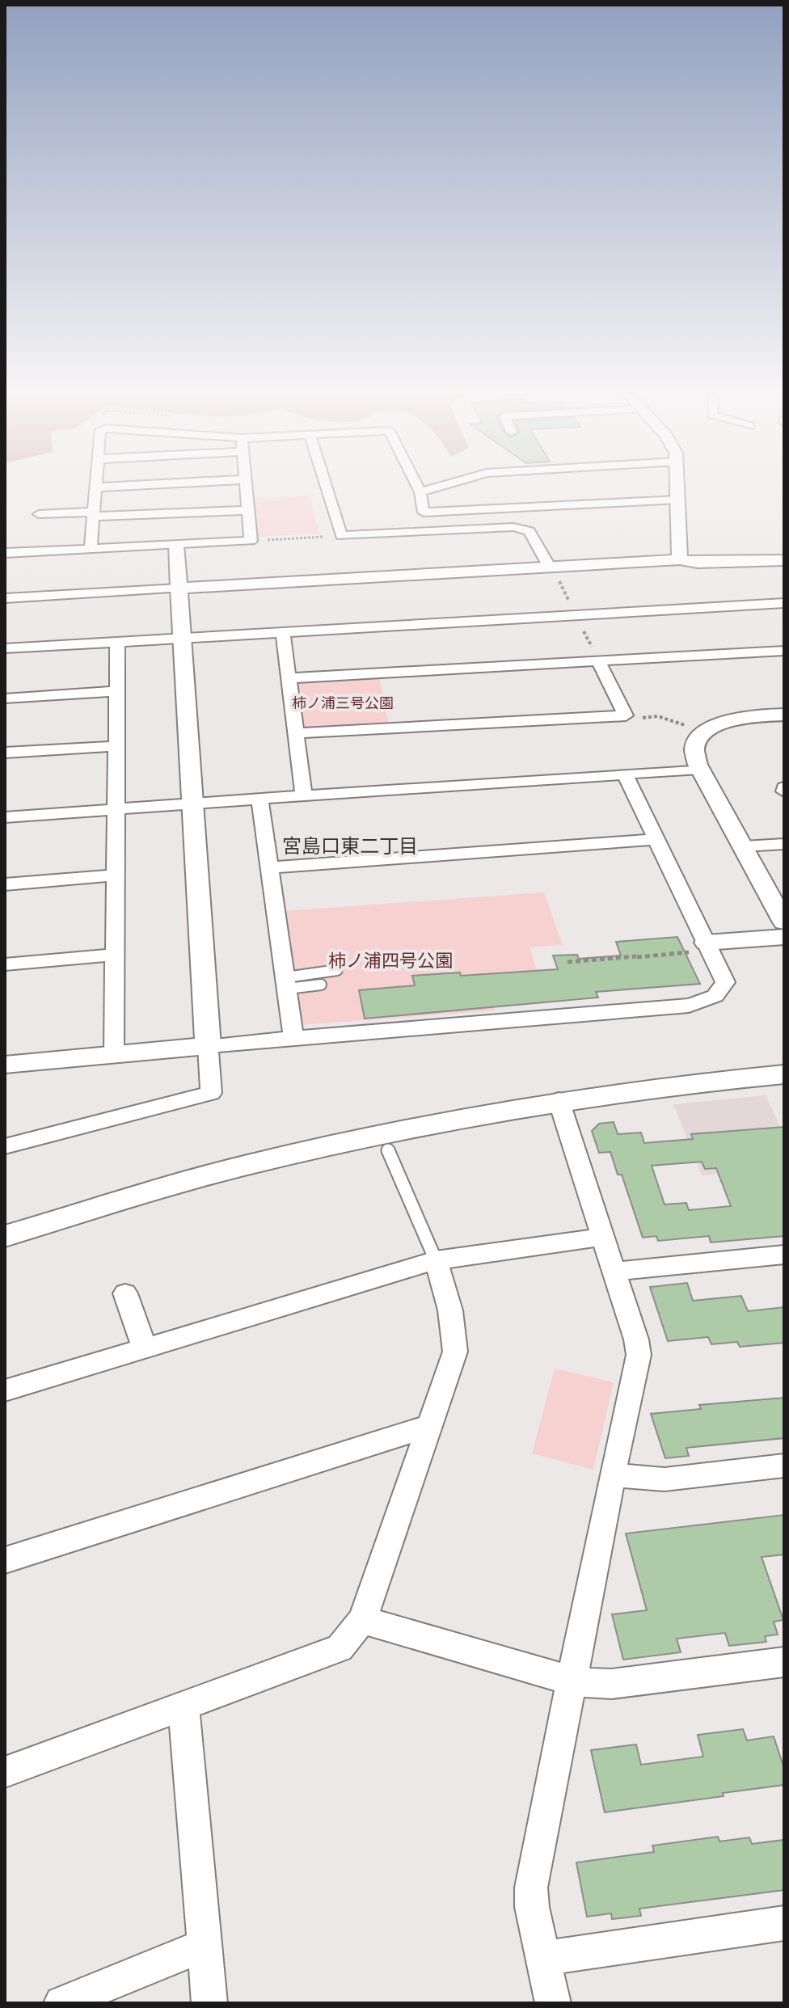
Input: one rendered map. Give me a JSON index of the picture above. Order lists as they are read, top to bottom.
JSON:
{
  "districts": ["宮島口東二丁目"],
  "parks": ["柿ノ浦三号公園", "柿ノ浦四号公園"]
}
